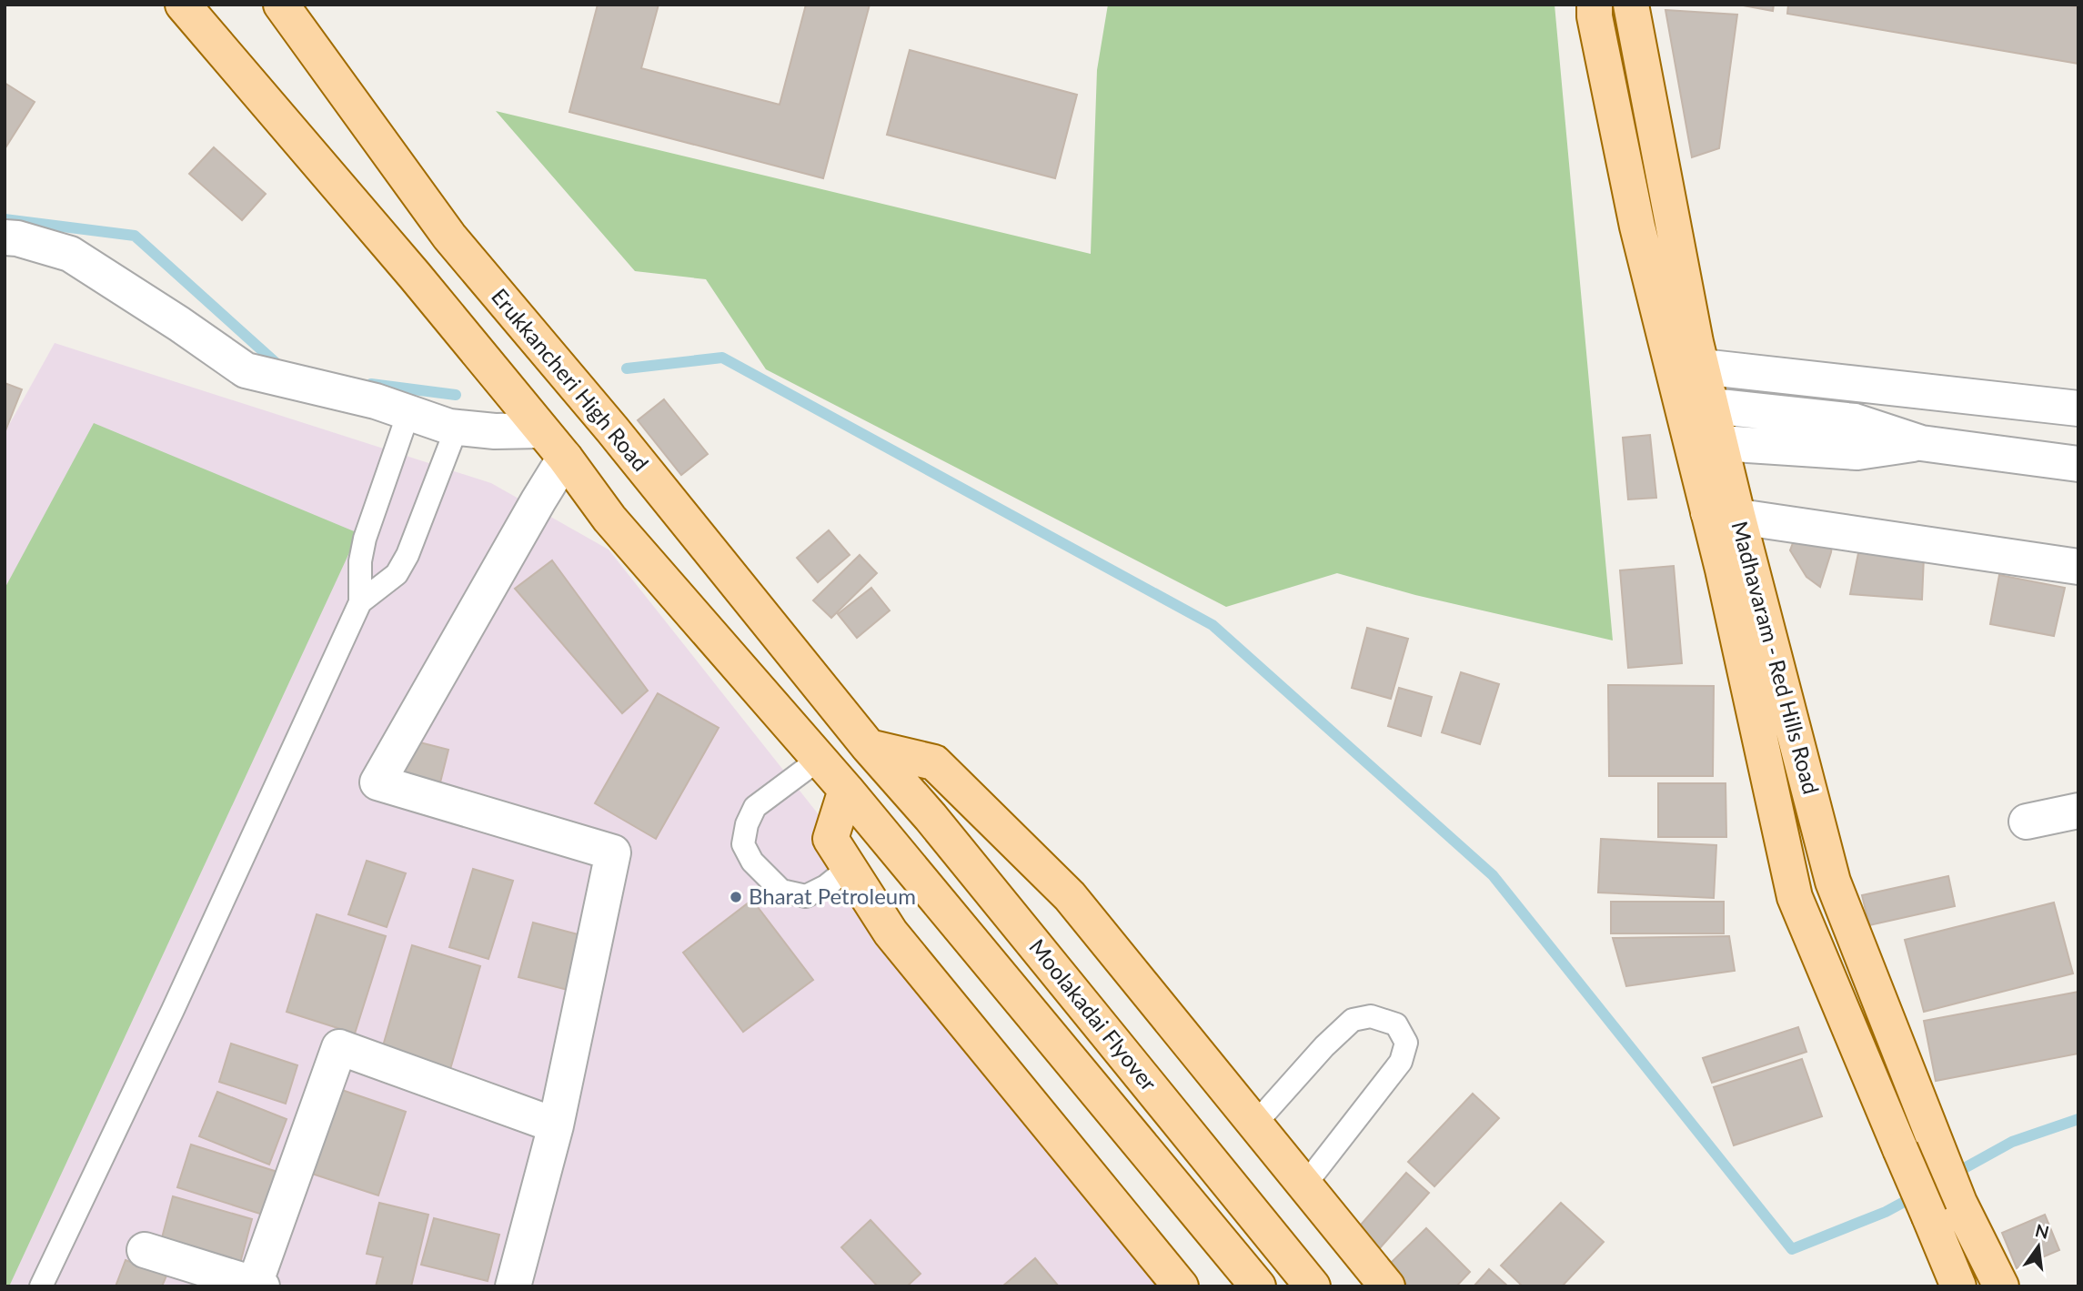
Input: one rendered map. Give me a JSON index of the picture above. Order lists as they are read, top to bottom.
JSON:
{
  "streets": {
    "main road": ["Erukkancheri High Road", "Madhavaram - Red Hills Road", "Moolakadai Flyover"]
  },
  "crossings": [
    ["Erukkancheri High Road", "Moolakadai Flyover"]
  ],
  "places": ["Bharat Petroleum"],
  "north": "top"
}
